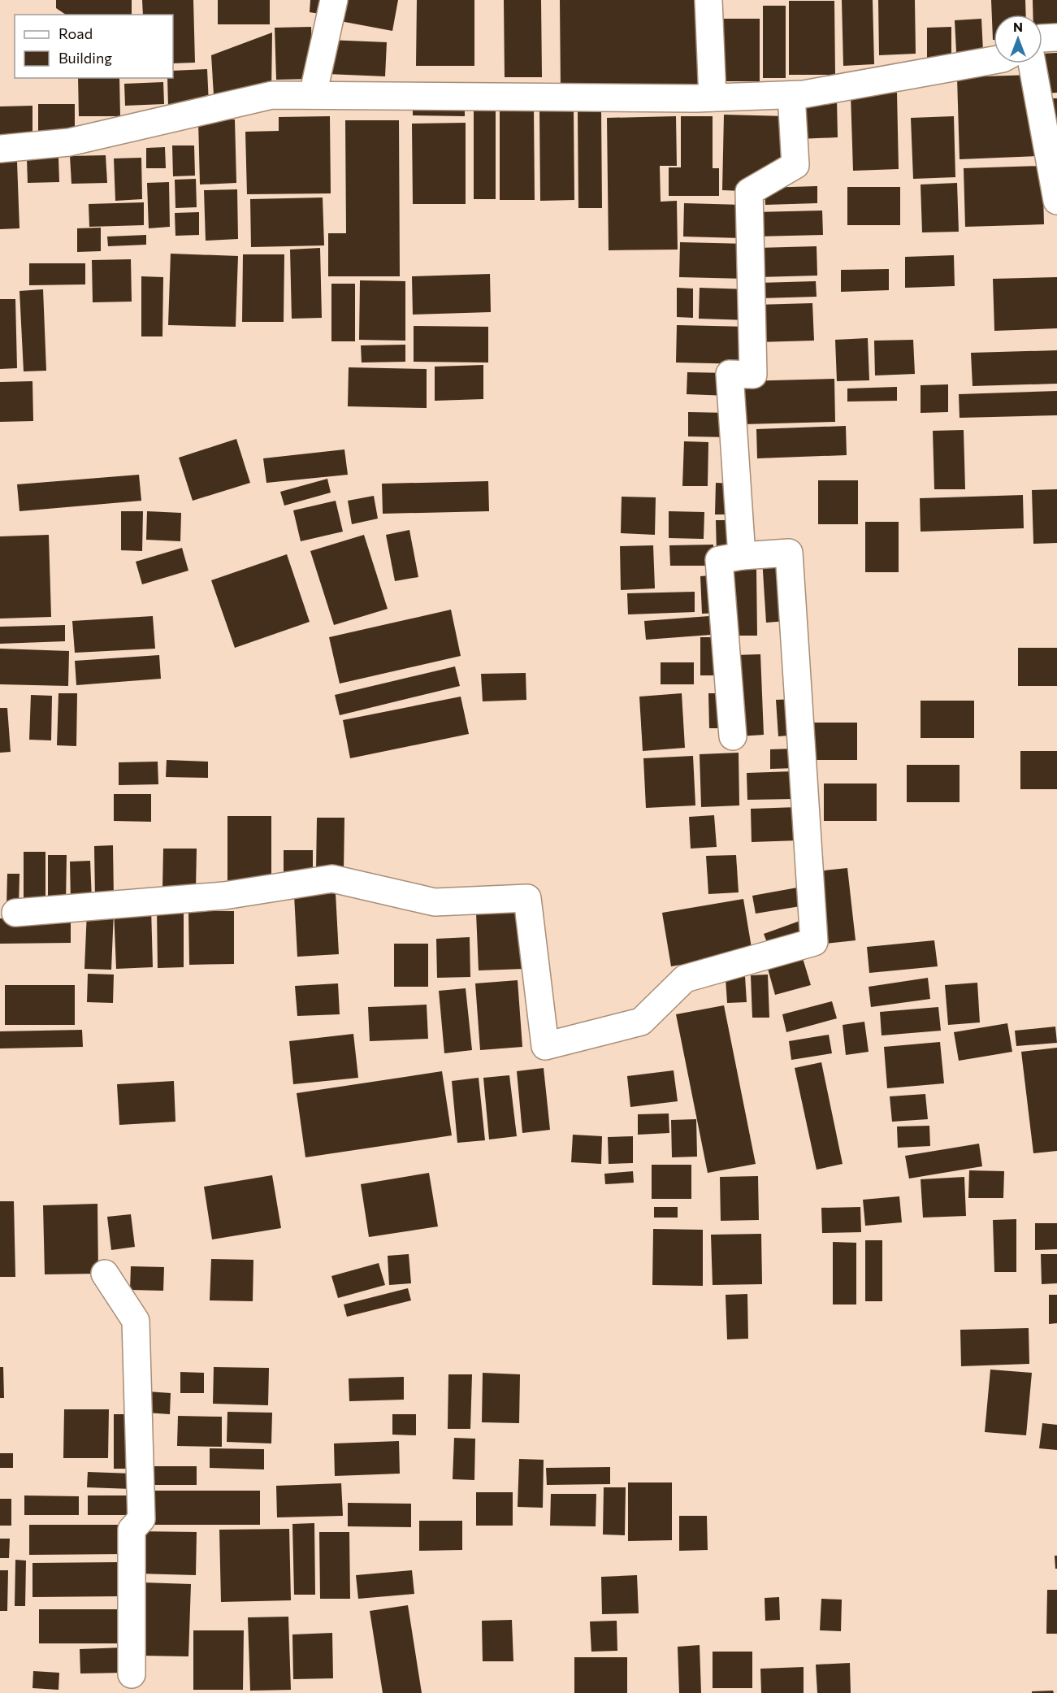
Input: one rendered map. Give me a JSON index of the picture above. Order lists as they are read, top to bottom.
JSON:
{
  "legend": ["Road", "Building"],
  "north": "top"
}
